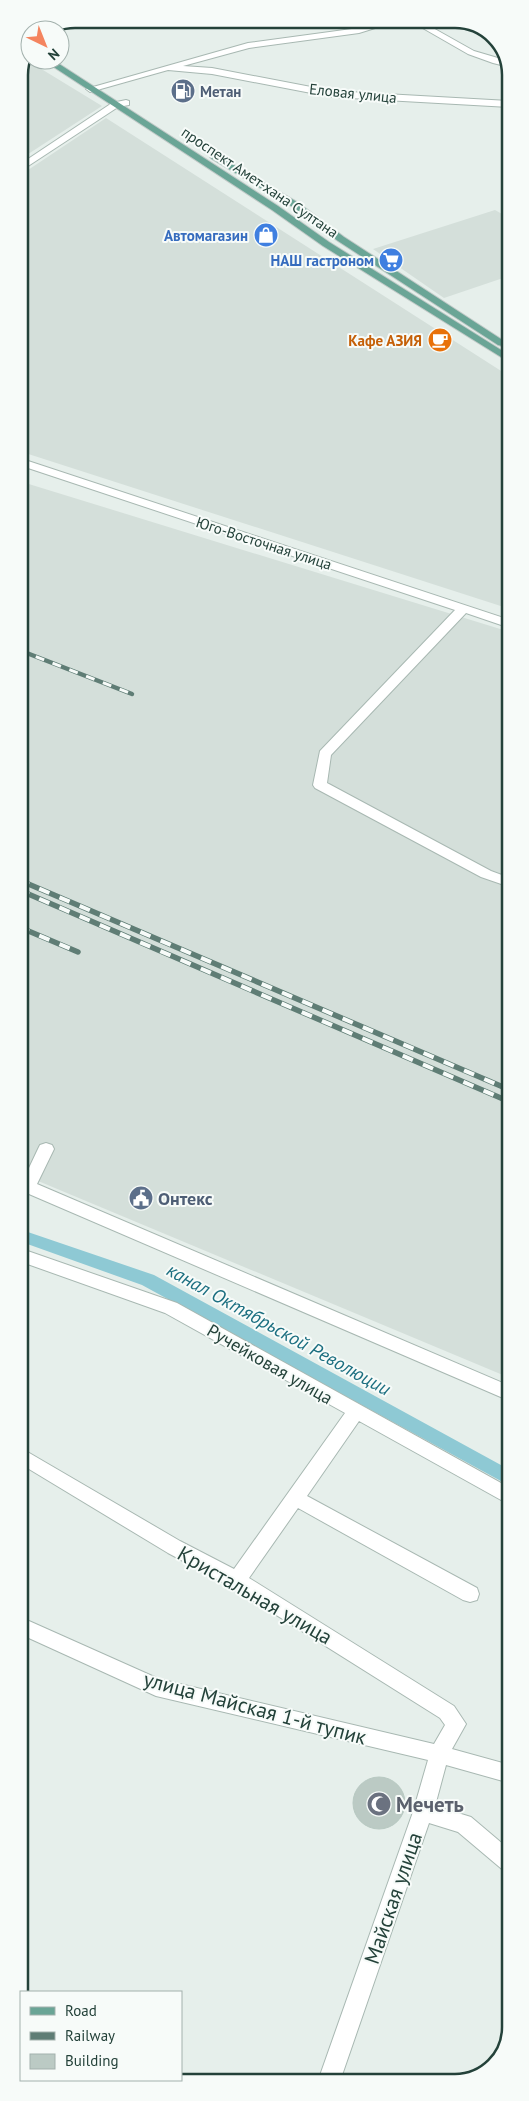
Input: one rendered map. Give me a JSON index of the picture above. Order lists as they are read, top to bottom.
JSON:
{
  "streets": {
    "main road": ["проспект Амет-хана Султана"],
    "street": [
      "Еловая улица",
      "Юго-Восточная улица",
      "Ручейковая улица",
      "Кристальная улица",
      "улица Майская 1-й тупик",
      "Майская улица"
    ]
  },
  "crossings": [
    ["Кристальная улица", "улица Майская 1-й тупик"],
    ["Кристальная улица", "Майская улица"],
    ["улица Майская 1-й тупик", "Майская улица"]
  ],
  "water": ["канал Октябрьской Революции"],
  "places": {
    "fuel station": ["Метан"],
    "shop": ["Автомагазин"],
    "supermarket": ["НАШ гастроном"],
    "cafe": ["Кафе АЗИЯ"],
    "public building": ["Онтекс"],
    "mosque": ["Мечеть"]
  },
  "legend": ["Road", "Railway", "Building"],
  "north": "bottom right"
}
